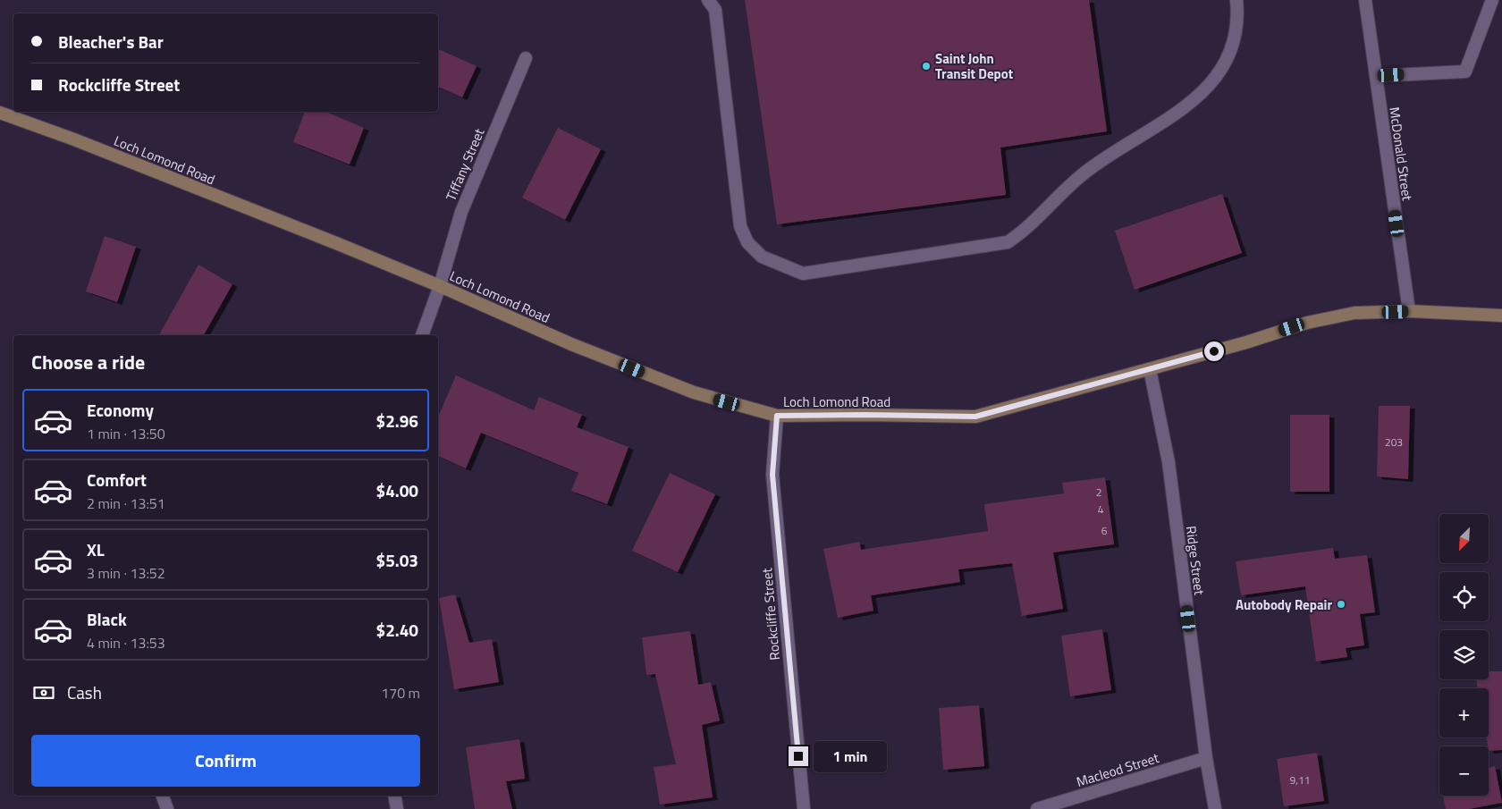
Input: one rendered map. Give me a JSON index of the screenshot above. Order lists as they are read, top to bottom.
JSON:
{
  "streets": {
    "main road": ["Loch Lomond Road"],
    "street": [
      "McDonald Street",
      "Tiffany Street",
      "Ridge Street",
      "Rockcliffe Street",
      "Macleod Street"
    ]
  },
  "crossings": [
    ["McDonald Street", "Loch Lomond Road"],
    ["Loch Lomond Road", "Tiffany Street"],
    ["Loch Lomond Road", "Ridge Street"],
    ["Loch Lomond Road", "Rockcliffe Street"],
    ["Ridge Street", "Macleod Street"]
  ],
  "places": ["Saint John Transit Depot", "Autobody Repair"],
  "house_numbers": [
    "203",
    "2",
    "4",
    "6",
    "9,11"
  ],
  "north": "bottom left",
  "page": {
    "banner": ["Bleacher's Bar", "Rockcliffe Street"],
    "heading": "Choose a ride",
    "list": [
      {
        "name": "Economy",
        "note": "1 min · 13:50",
        "value": "$2.96"
      },
      {
        "name": "Comfort",
        "note": "2 min · 13:51",
        "value": "$4.00"
      },
      {
        "name": "XL",
        "note": "3 min · 13:52",
        "value": "$5.03"
      },
      {
        "name": "Black",
        "note": "4 min · 13:53",
        "value": "$2.40"
      }
    ],
    "map_buttons": ["+", "−"],
    "pay": ["Cash", "170 m"],
    "buttons": "Confirm",
    "bubble": "1 min"
  }
}
